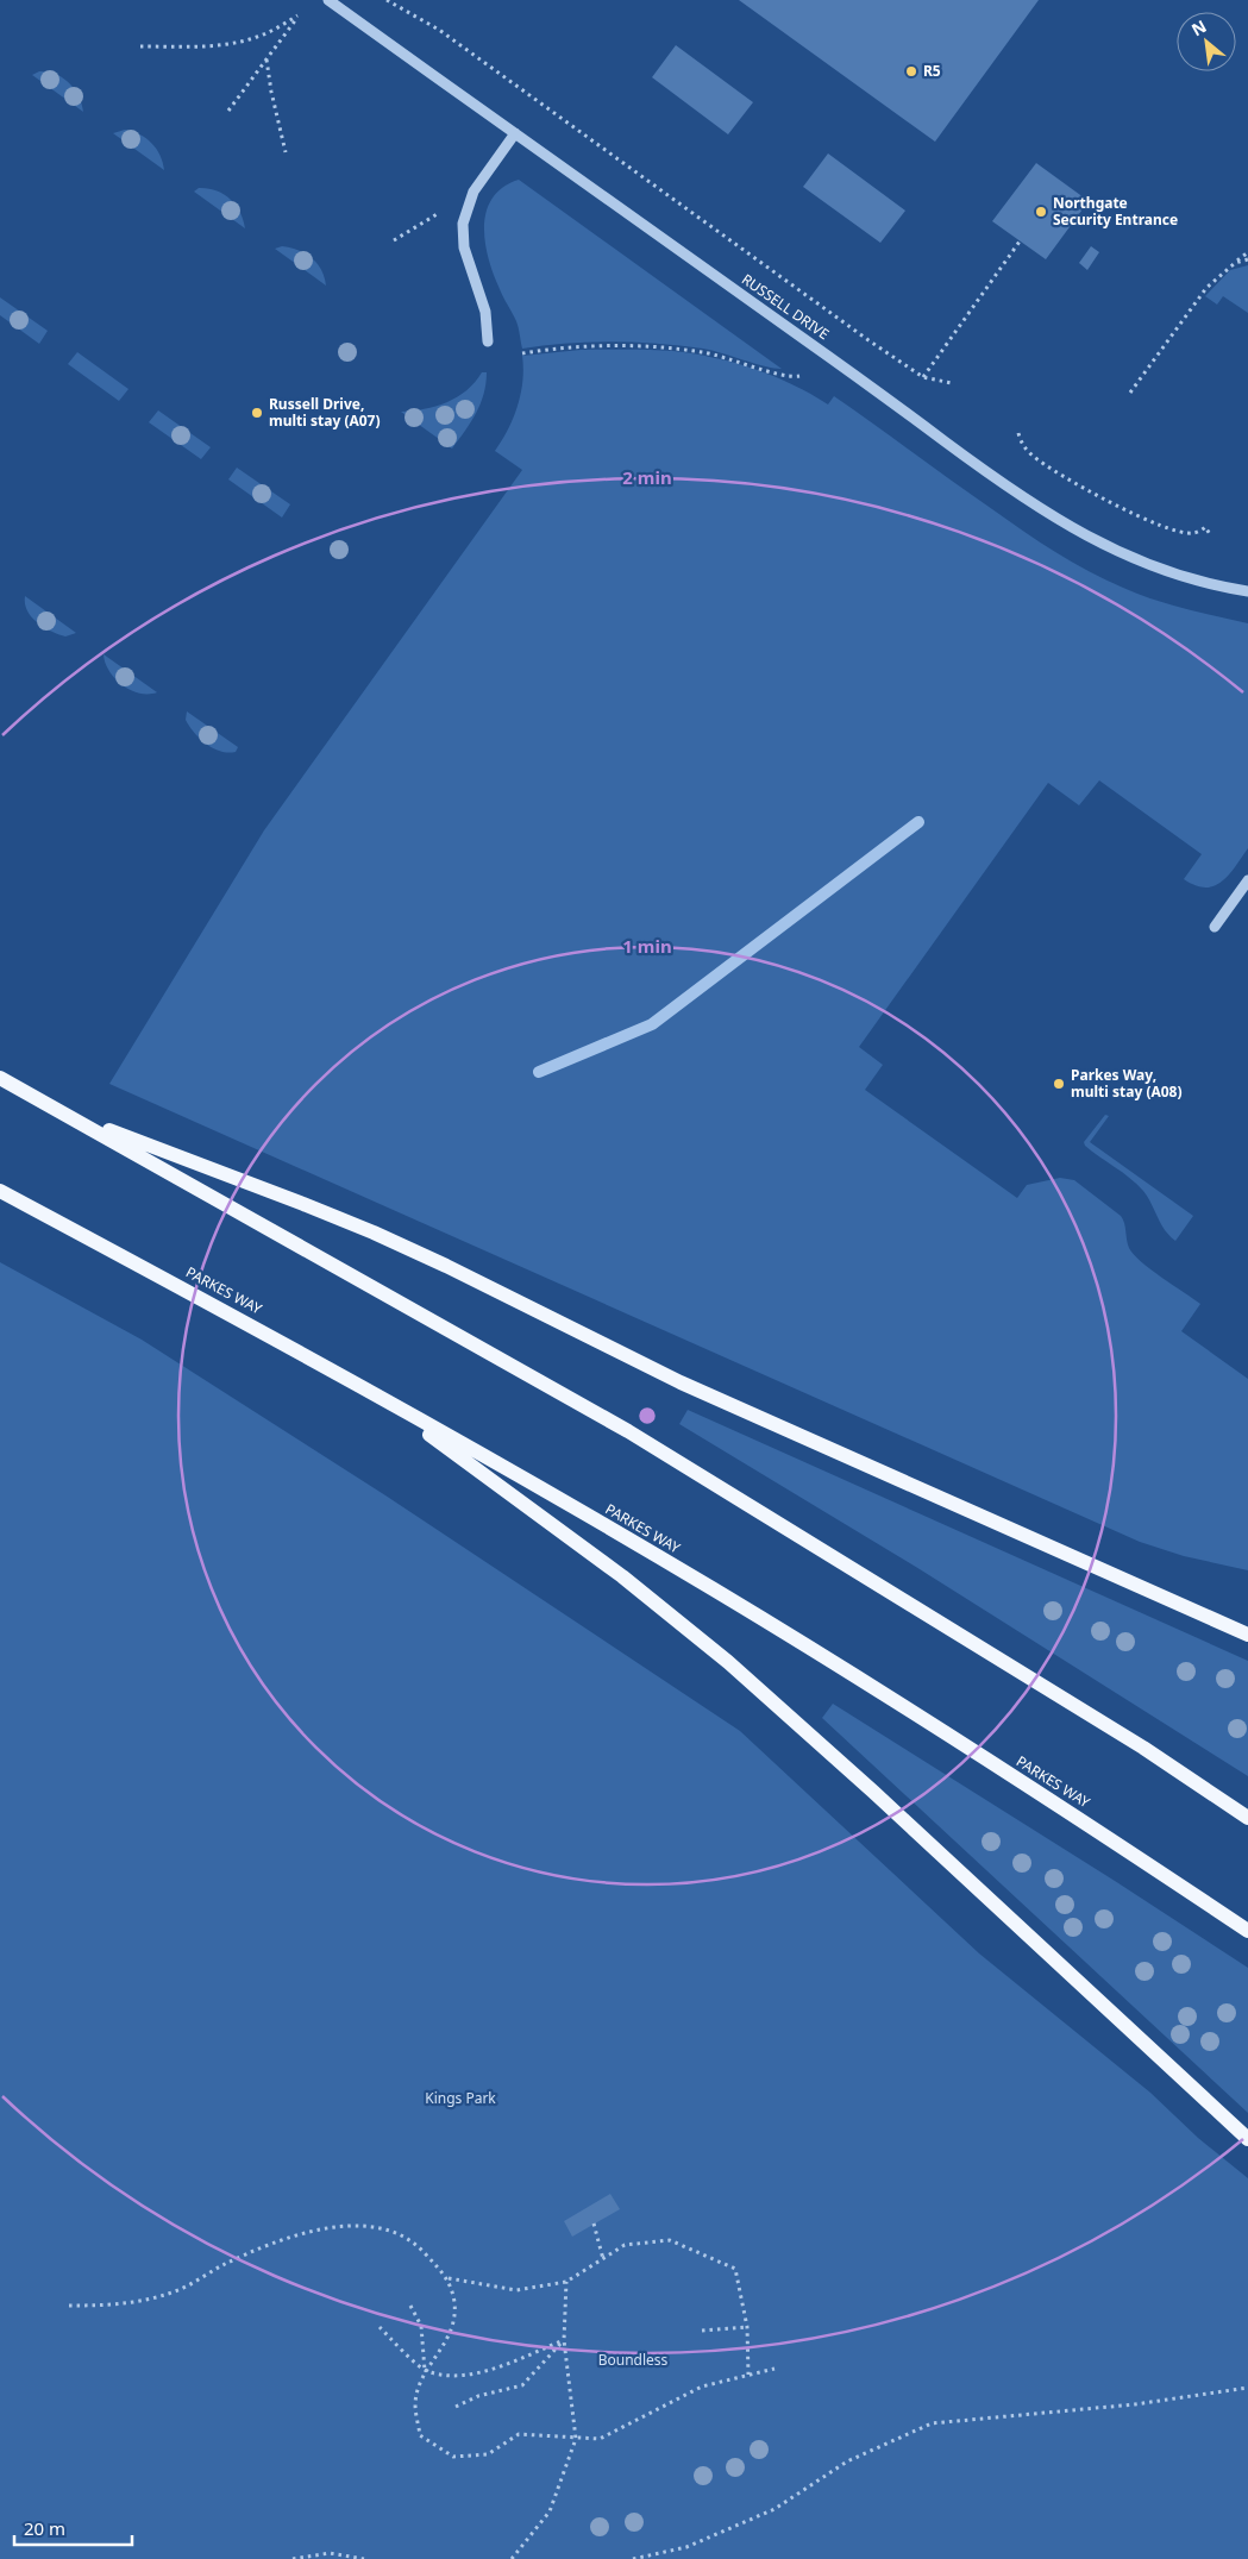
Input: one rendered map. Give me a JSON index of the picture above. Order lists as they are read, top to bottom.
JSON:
{
  "streets": {
    "main road": ["PARKES WAY"],
    "street": ["RUSSELL DRIVE"]
  },
  "parks": ["Kings Park", "Boundless"],
  "places": [
    "R5",
    "Northgate Security Entrance",
    "Russell Drive, multi stay (A07)",
    "Parkes Way, multi stay (A08)"
  ],
  "scale_bar": "20 m",
  "north": "top left",
  "rings": ["2 min", "1 min"]
}
